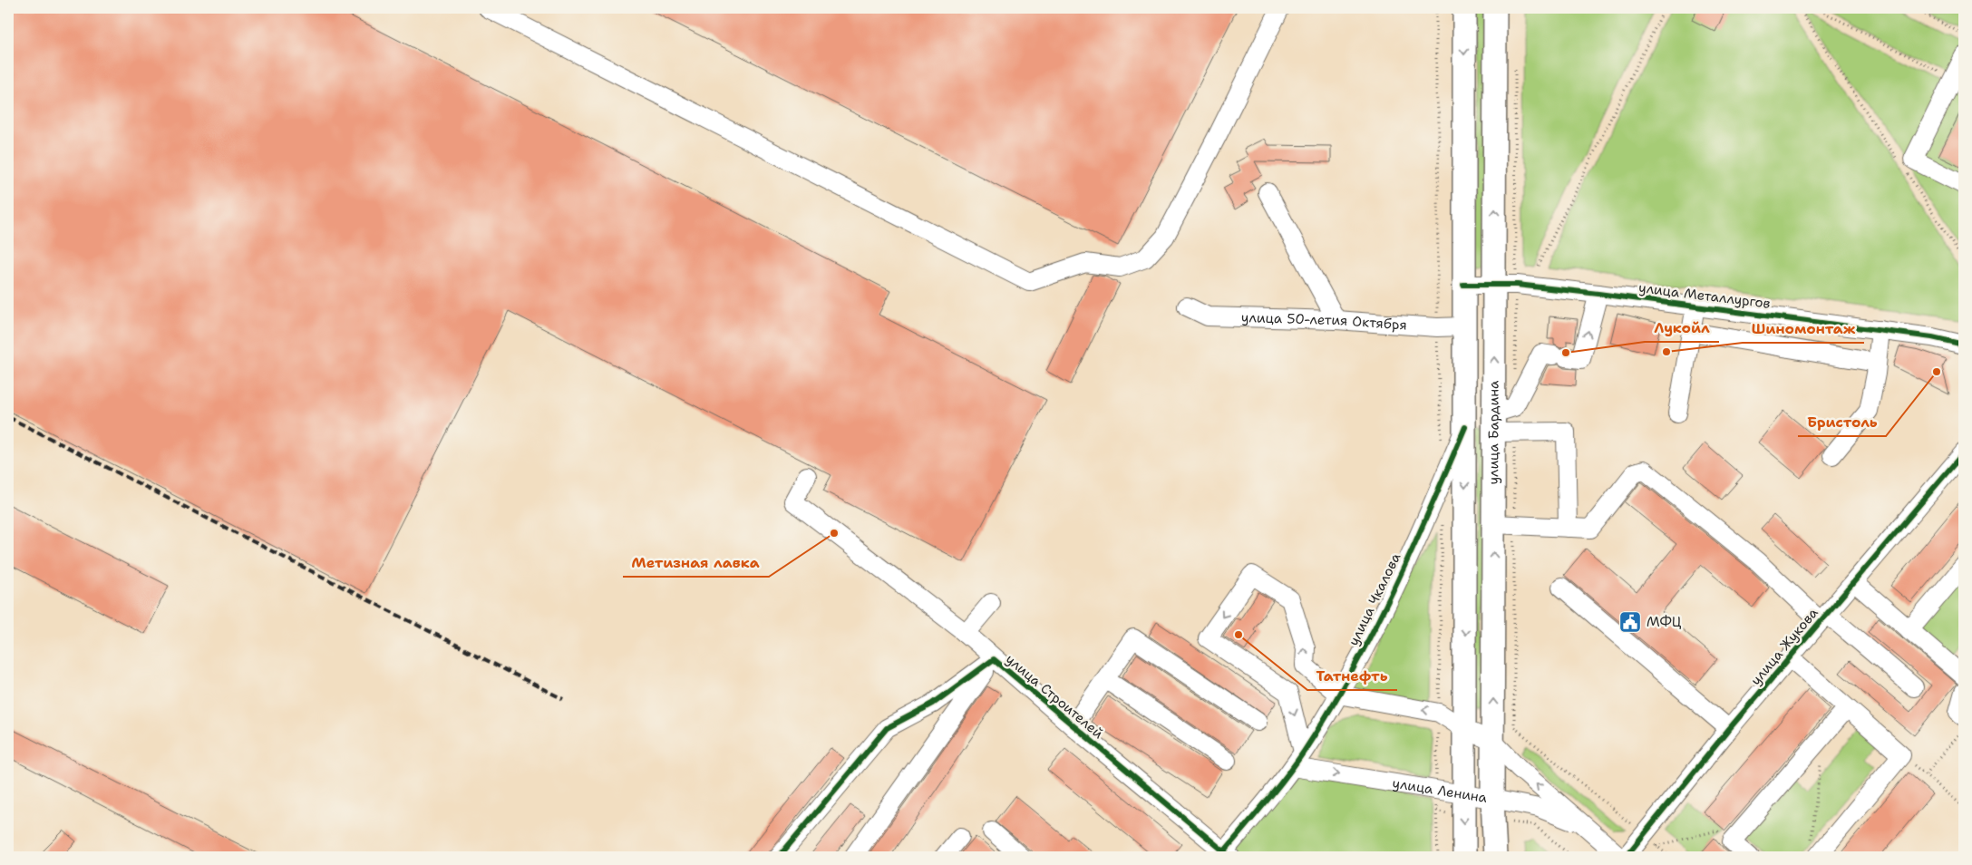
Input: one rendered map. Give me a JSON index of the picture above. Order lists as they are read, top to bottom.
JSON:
{
  "streets": {
    "main road": ["улица Бардина"],
    "street": [
      "улица Металлургов",
      "улица 50-летия Октября",
      "улица Чкалова",
      "улица Жукова",
      "улица Строителей",
      "улица Ленина"
    ]
  },
  "crossings": [
    ["улица Металлургов", "улица Бардина"],
    ["улица 50-летия Октября", "улица Бардина"],
    ["улица Бардина", "улица Чкалова"],
    ["улица Бардина", "улица Ленина"],
    ["улица Чкалова", "улица Строителей"],
    ["улица Чкалова", "улица Ленина"]
  ],
  "places": {
    "other": [
      "Шиномонтаж",
      "Лукойл",
      "Бристоль",
      "Метизная лавка",
      "Татнефть"
    ],
    "public building": ["МФЦ"]
  }
}
